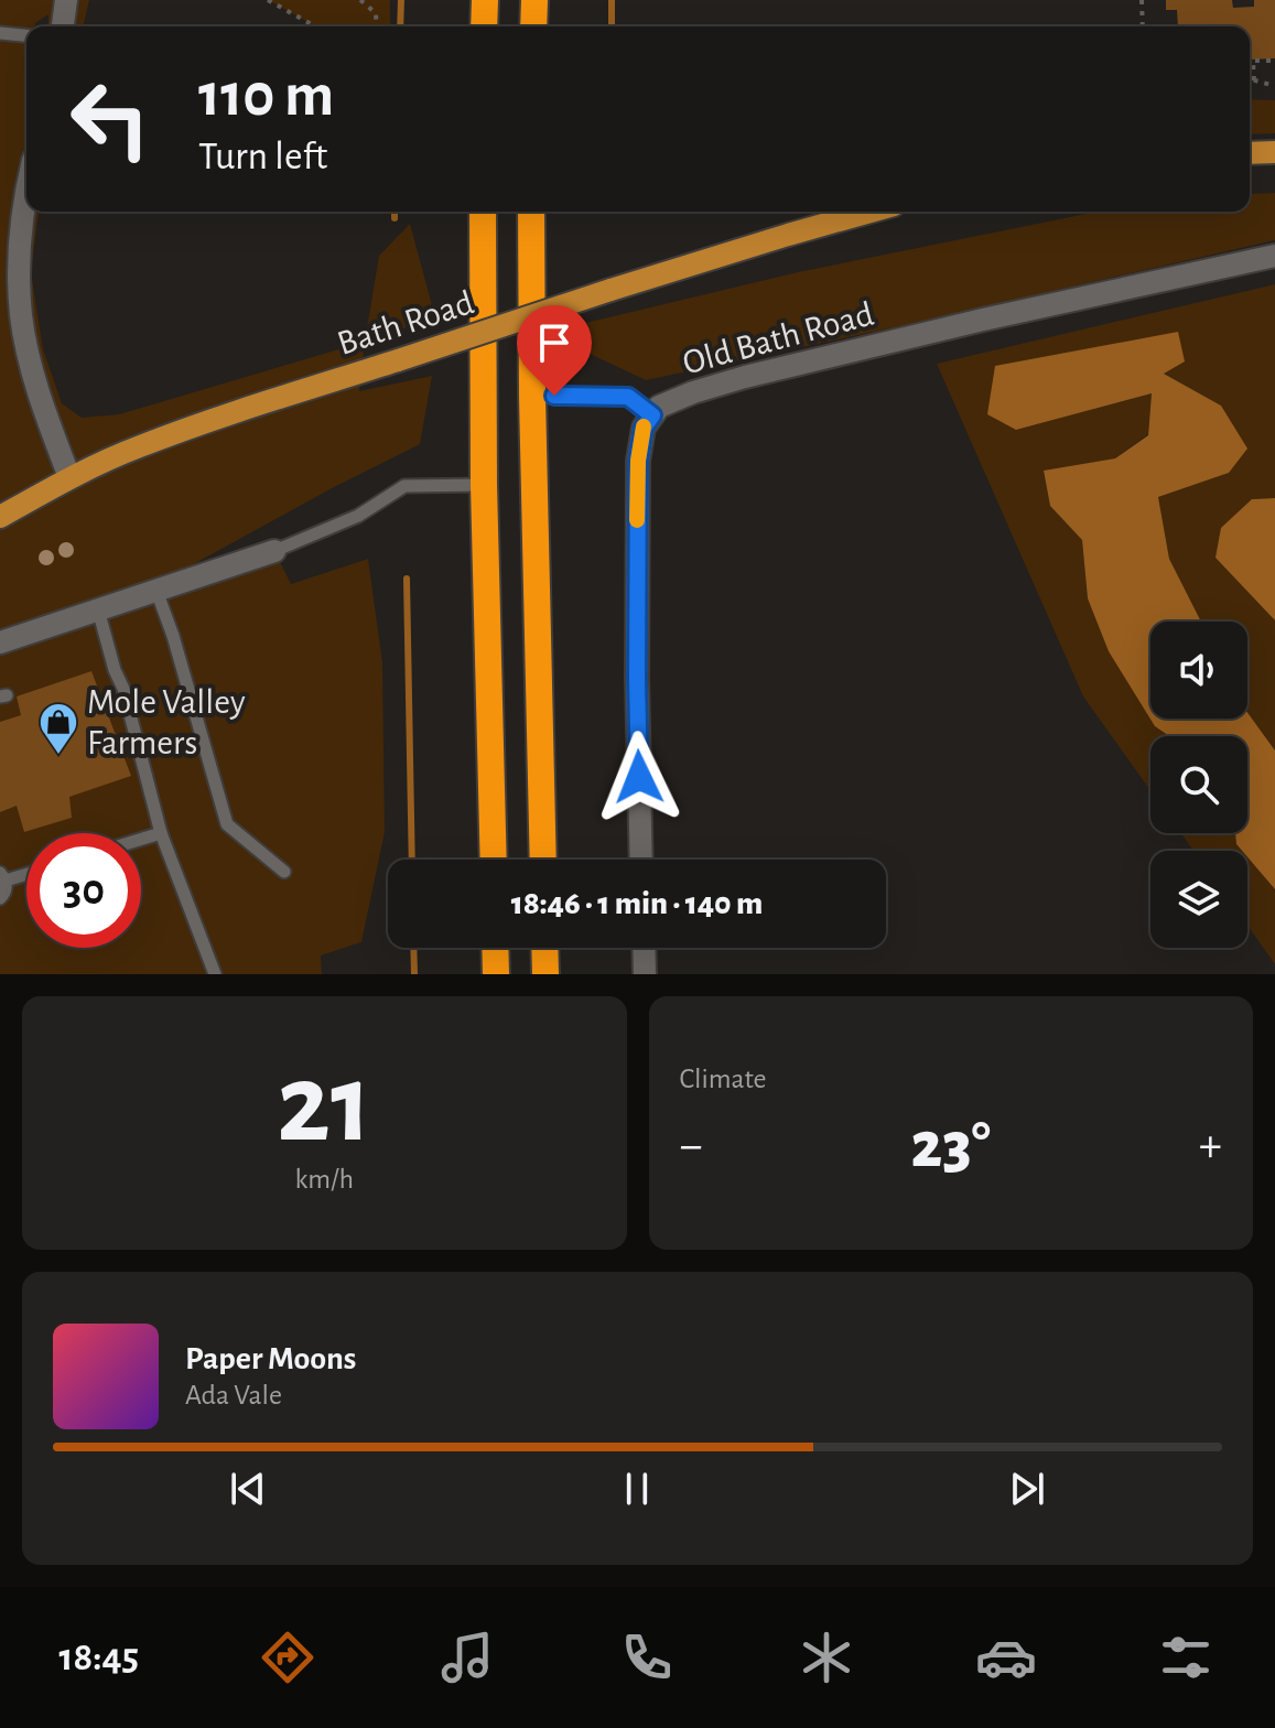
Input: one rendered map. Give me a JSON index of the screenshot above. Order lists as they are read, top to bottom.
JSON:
{
  "streets": {
    "main road": ["Bath Road"],
    "street": ["Old Bath Road"]
  },
  "places": {
    "shop": ["Mole Valley Farmers"]
  },
  "page": {
    "turn": ["110 m", "Turn left"],
    "limit": "30",
    "trip": "18:46 · 1 min · 140 m",
    "tile": [
      ["21", "km/h"],
      "Climate"
    ],
    "heat": ["−", "23°", "+"],
    "song": ["Paper Moons", "Ada Vale"],
    "tabs": "18:45"
  }
}
